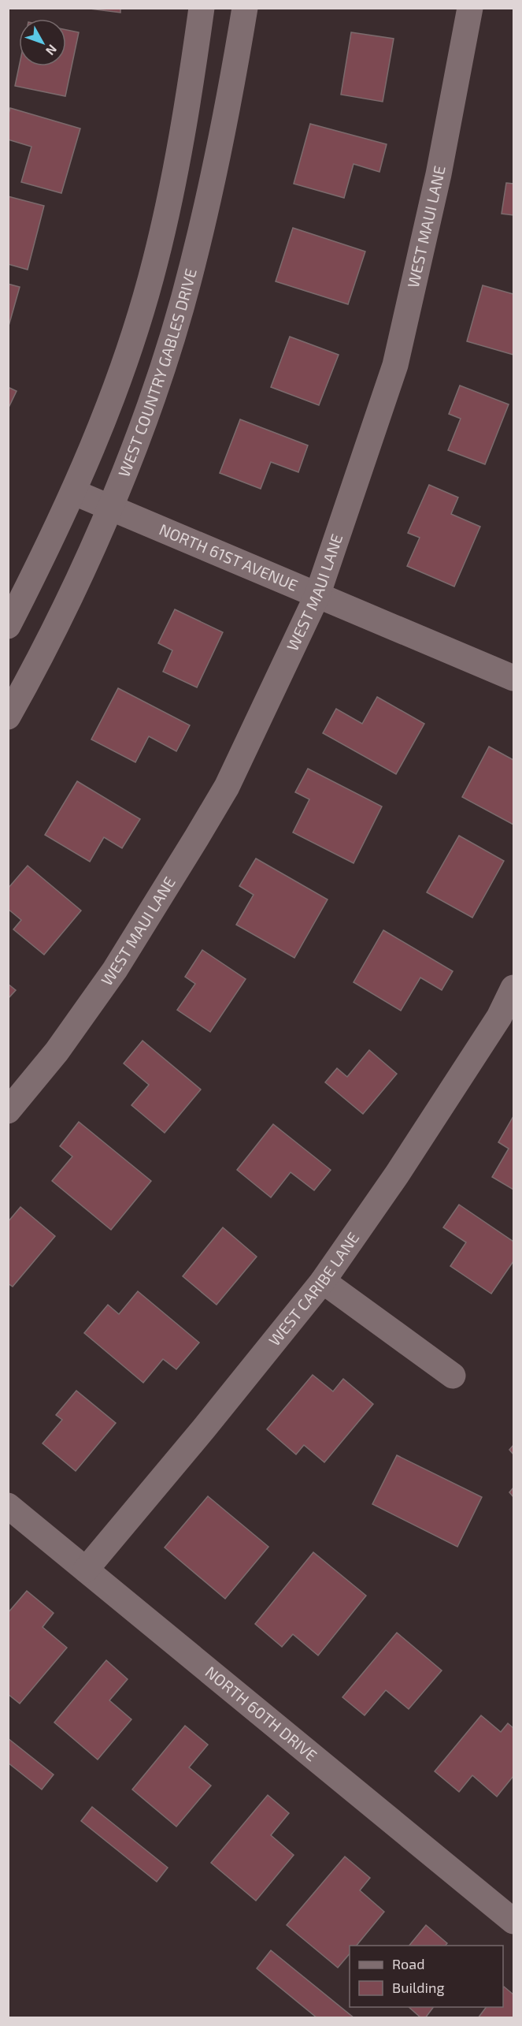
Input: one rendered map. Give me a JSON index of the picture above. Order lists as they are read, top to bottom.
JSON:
{
  "streets": {
    "street": [
      "WEST MAUI LANE",
      "WEST COUNTRY GABLES DRIVE",
      "NORTH 61ST AVENUE",
      "WEST CARIBE LANE",
      "NORTH 60TH DRIVE"
    ]
  },
  "crossings": [
    ["WEST MAUI LANE", "NORTH 61ST AVENUE"],
    ["WEST COUNTRY GABLES DRIVE", "NORTH 61ST AVENUE"],
    ["WEST CARIBE LANE", "NORTH 60TH DRIVE"]
  ],
  "legend": ["Road", "Building"],
  "north": "bottom right"
}
